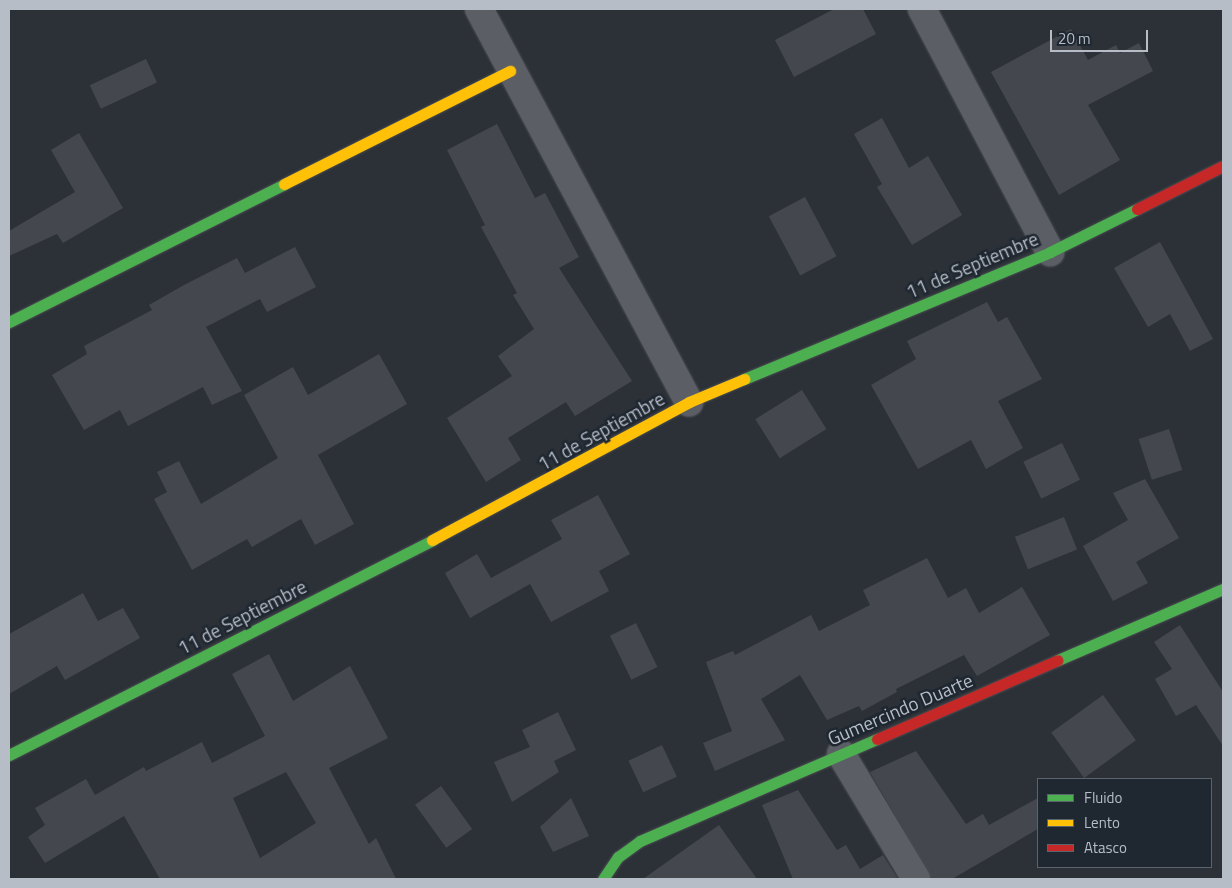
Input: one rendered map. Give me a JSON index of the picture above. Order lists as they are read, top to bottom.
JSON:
{
  "streets": {
    "main road": ["11 de Septiembre", "Gumercindo Duarte"]
  },
  "legend": ["Fluido", "Lento", "Atasco"],
  "scale_bar": "20 m"
}
